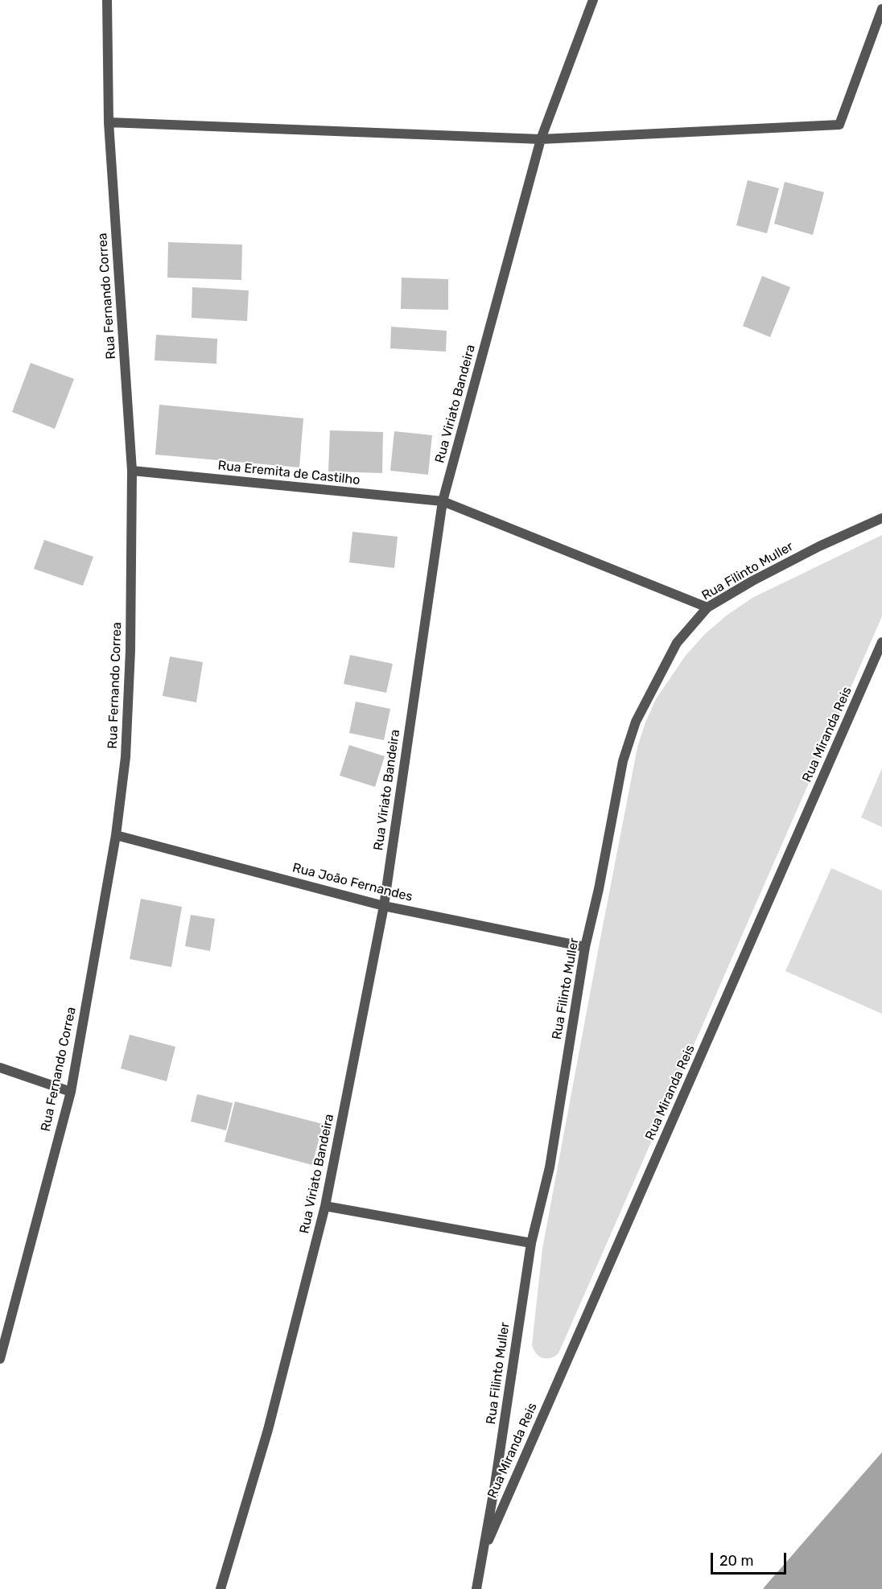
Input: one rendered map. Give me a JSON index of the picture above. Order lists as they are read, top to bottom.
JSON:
{
  "streets": {
    "street": [
      "Rua Fernando Correa",
      "Rua Viriato Bandeira",
      "Rua Eremita de Castilho",
      "Rua Filinto Muller",
      "Rua Miranda Reis",
      "Rua João Fernandes"
    ]
  },
  "crossings": [
    ["Rua Fernando Correa", "Rua Eremita de Castilho"],
    ["Rua Fernando Correa", "Rua João Fernandes"],
    ["Rua Viriato Bandeira", "Rua Eremita de Castilho"],
    ["Rua Viriato Bandeira", "Rua João Fernandes"],
    ["Rua Eremita de Castilho", "Rua Filinto Muller"],
    ["Rua Filinto Muller", "Rua Miranda Reis"],
    ["Rua Filinto Muller", "Rua João Fernandes"]
  ],
  "scale_bar": "20 m"
}
